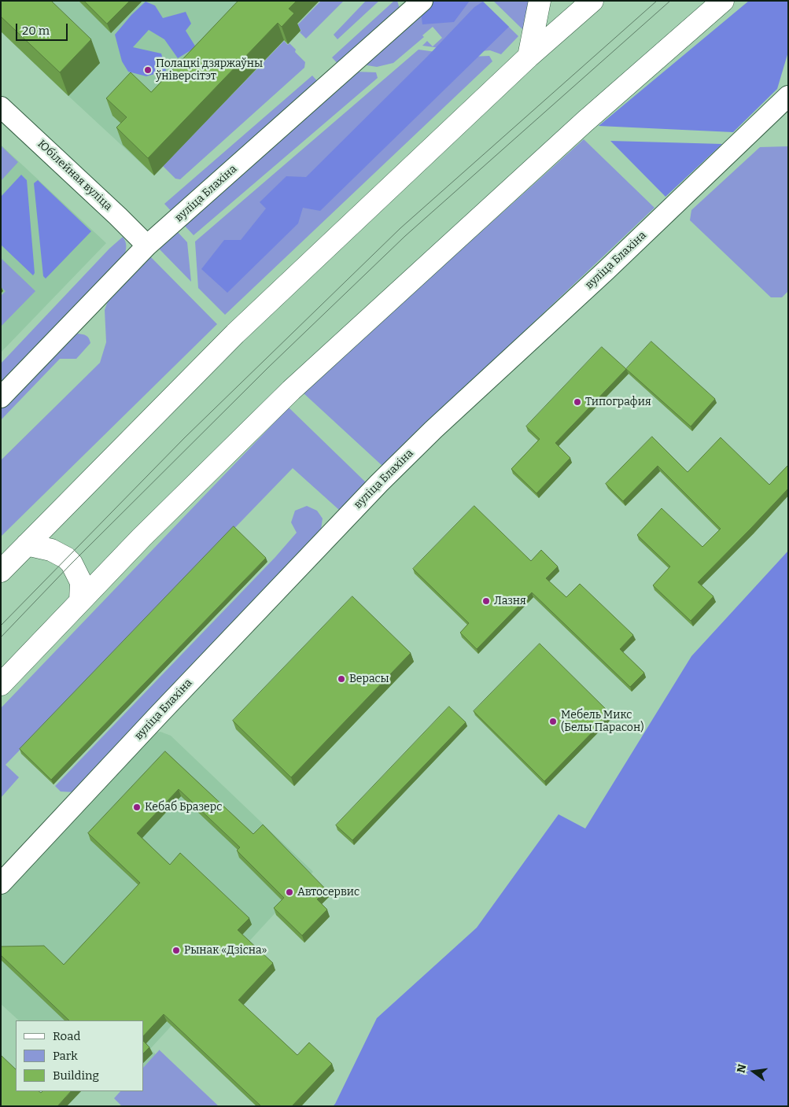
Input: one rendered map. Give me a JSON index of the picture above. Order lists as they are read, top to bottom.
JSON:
{
  "streets": {
    "street": ["Юбілейная вуліца", "вуліца Блахіна"]
  },
  "crossings": [
    ["Юбілейная вуліца", "вуліца Блахіна"]
  ],
  "places": [
    "Полацкі дзяржаўны ўніверсітэт",
    "Типография",
    "Лазня",
    "Верасы",
    "Мебель Микс (Белы Парасон)",
    "Кебаб Бразерс",
    "Автосервис",
    "Рынак «Дзісна»"
  ],
  "legend": ["Road", "Park", "Building"],
  "scale_bar": "20 m",
  "north": "left"
}
